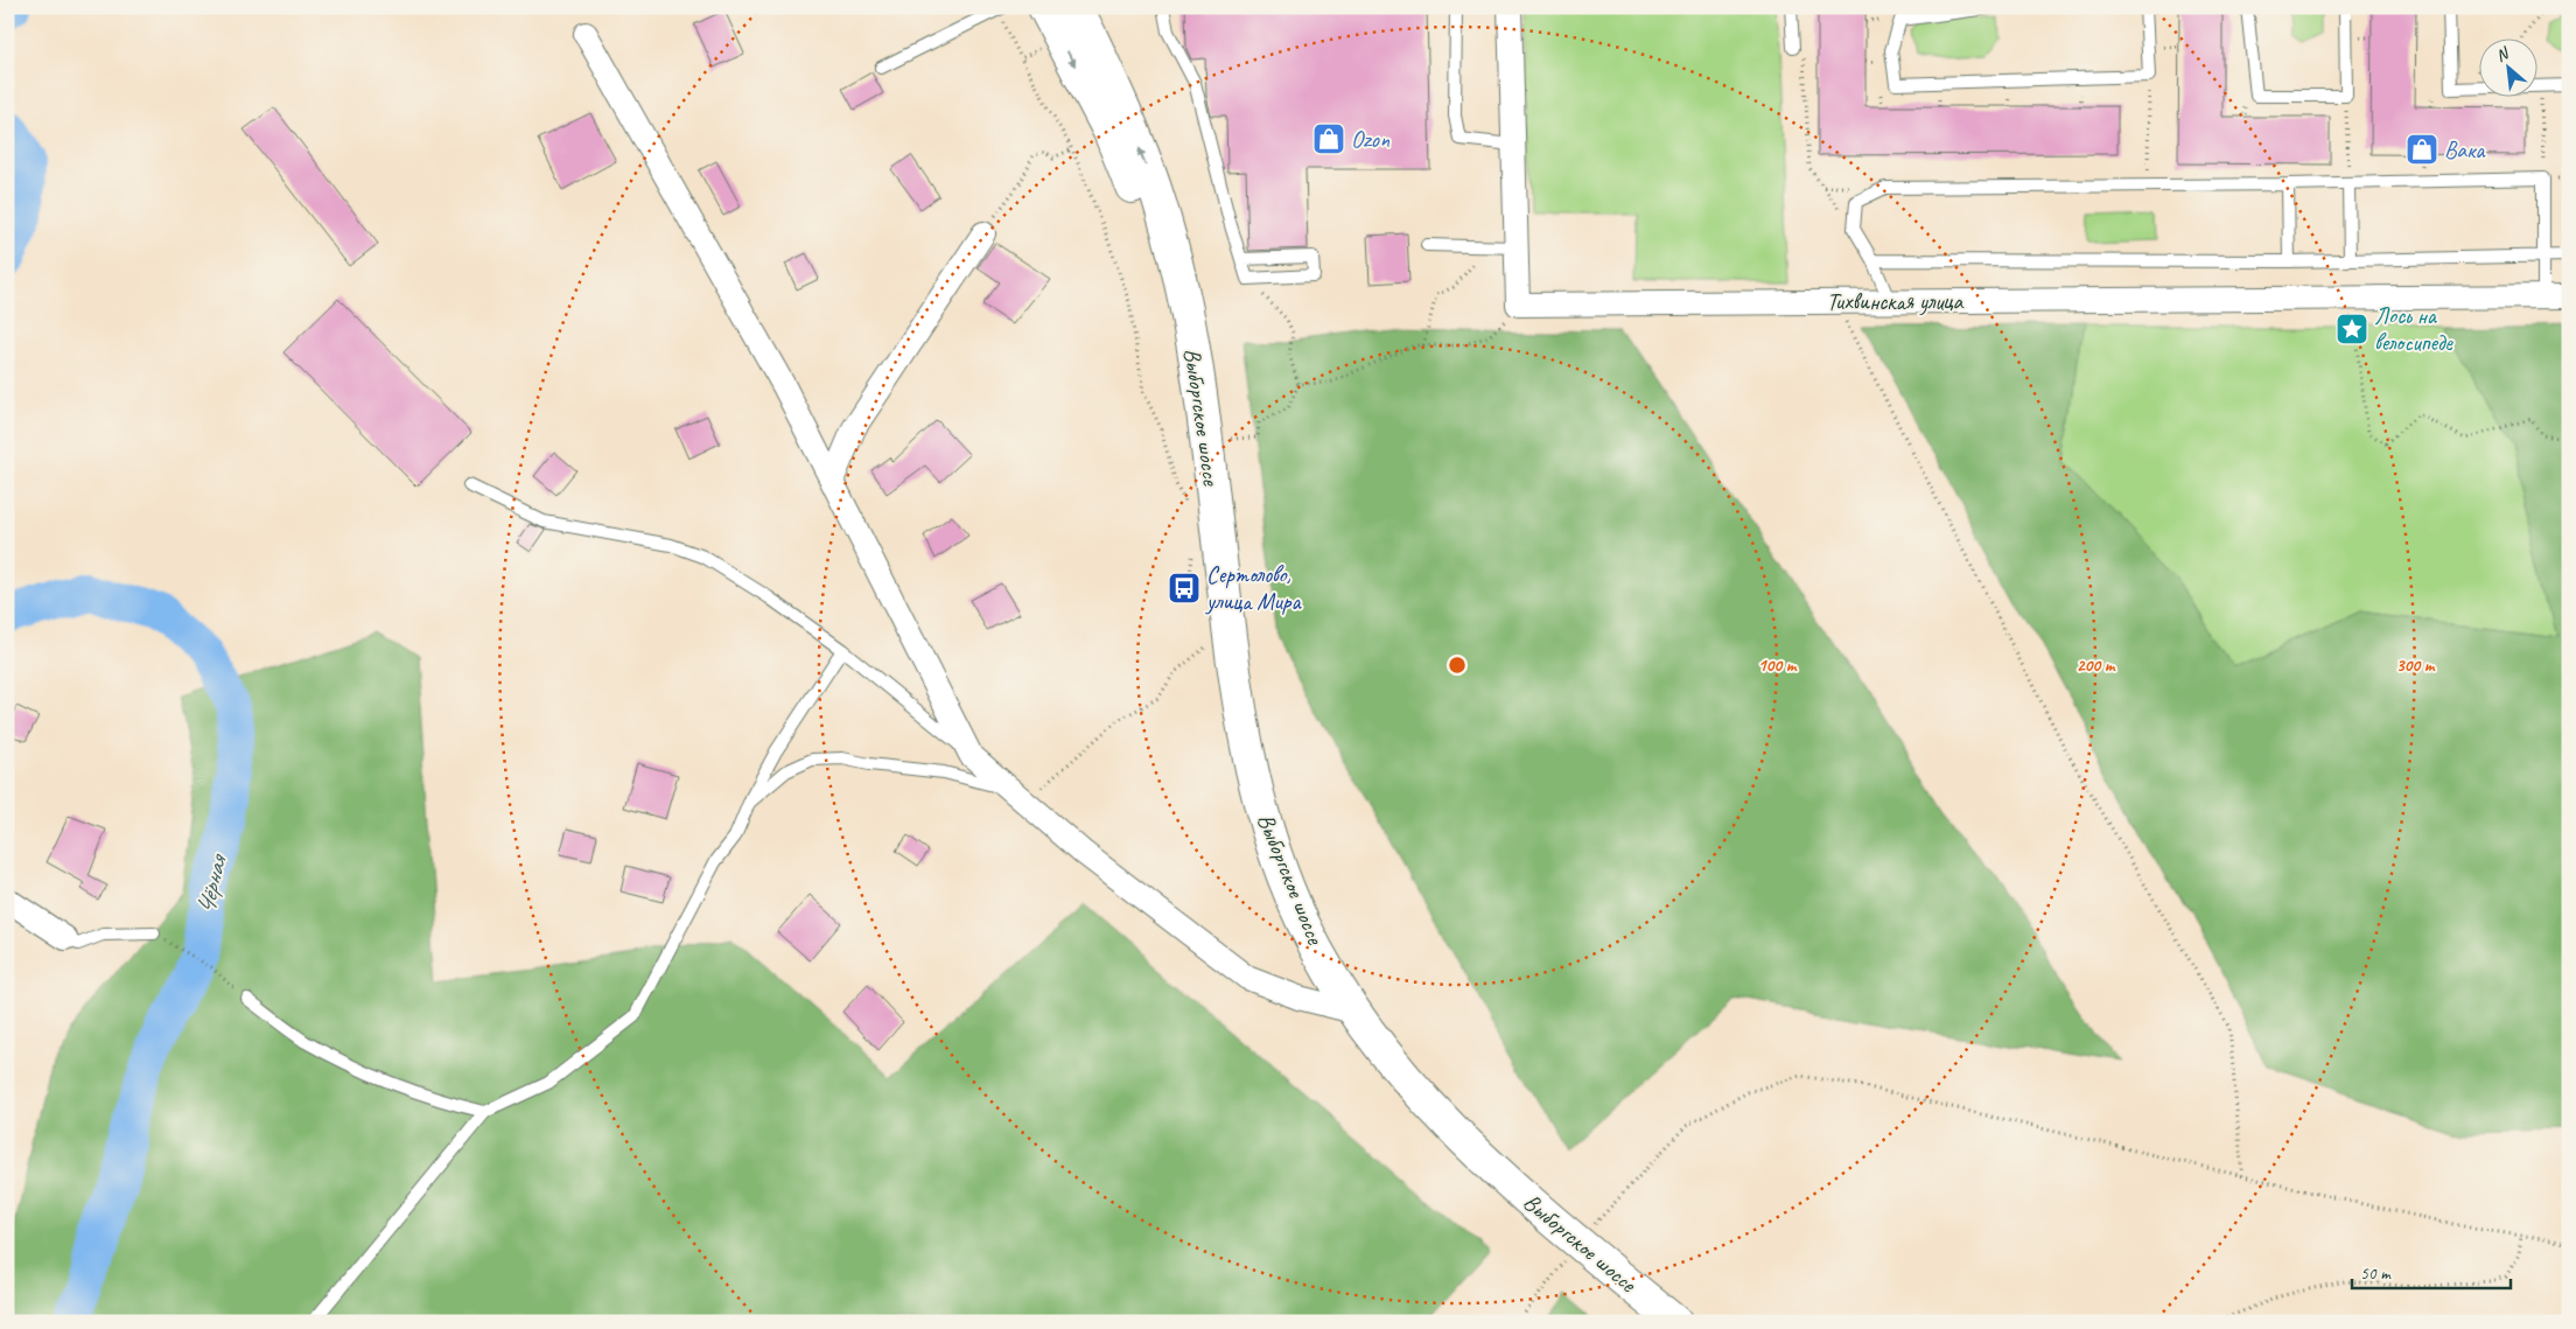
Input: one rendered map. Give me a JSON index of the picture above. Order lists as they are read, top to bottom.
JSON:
{
  "streets": {
    "main road": ["Выборгское шоссе"],
    "street": ["Тихвинская улица"]
  },
  "water": ["Чёрная"],
  "places": {
    "shop": ["Ozon", "Вака"],
    "place": ["Лось на велосипеде"],
    "bus stop": ["Сертолово, улица Мира"]
  },
  "scale_bar": "50 m",
  "north": "top left",
  "rings": ["100 m", "200 m", "300 m"]
}
